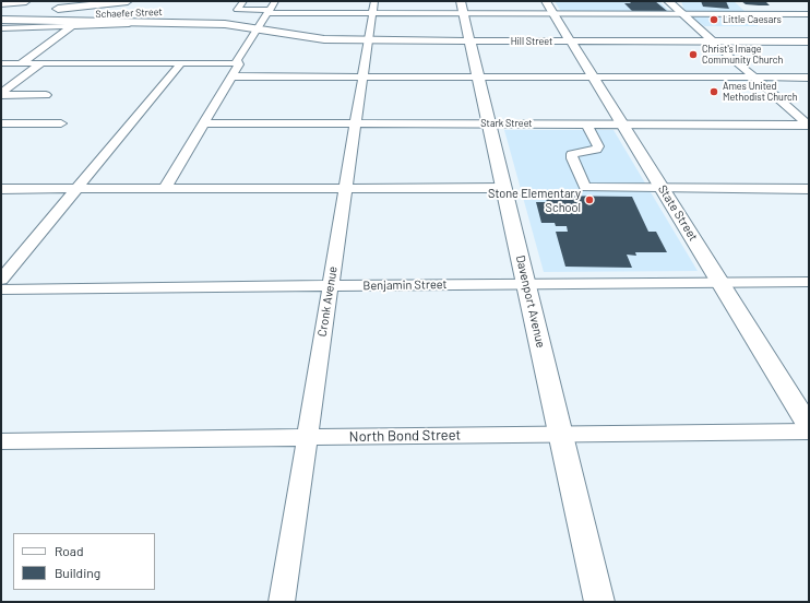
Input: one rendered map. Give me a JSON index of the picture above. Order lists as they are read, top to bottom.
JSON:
{
  "streets": {
    "main road": [
      "Schaefer Street",
      "Hill Street",
      "State Street",
      "Davenport Avenue"
    ],
    "street": [
      "Stark Street",
      "Benjamin Street",
      "Cronk Avenue",
      "North Bond Street"
    ]
  },
  "crossings": [
    ["Schaefer Street", "Hill Street"],
    ["Hill Street", "State Street"],
    ["Hill Street", "Cronk Avenue"],
    ["Hill Street", "Davenport Avenue"],
    ["Stark Street", "State Street"],
    ["Stark Street", "Cronk Avenue"],
    ["Stark Street", "Davenport Avenue"],
    ["State Street", "Benjamin Street"],
    ["Benjamin Street", "Cronk Avenue"],
    ["Benjamin Street", "Davenport Avenue"],
    ["Cronk Avenue", "North Bond Street"],
    ["Davenport Avenue", "North Bond Street"]
  ],
  "places": [
    "Little Caesars",
    "Christ's Image Community Church",
    "Ames United Methodist Church",
    "Stone Elementary School"
  ],
  "legend": ["Road", "Building"]
}
